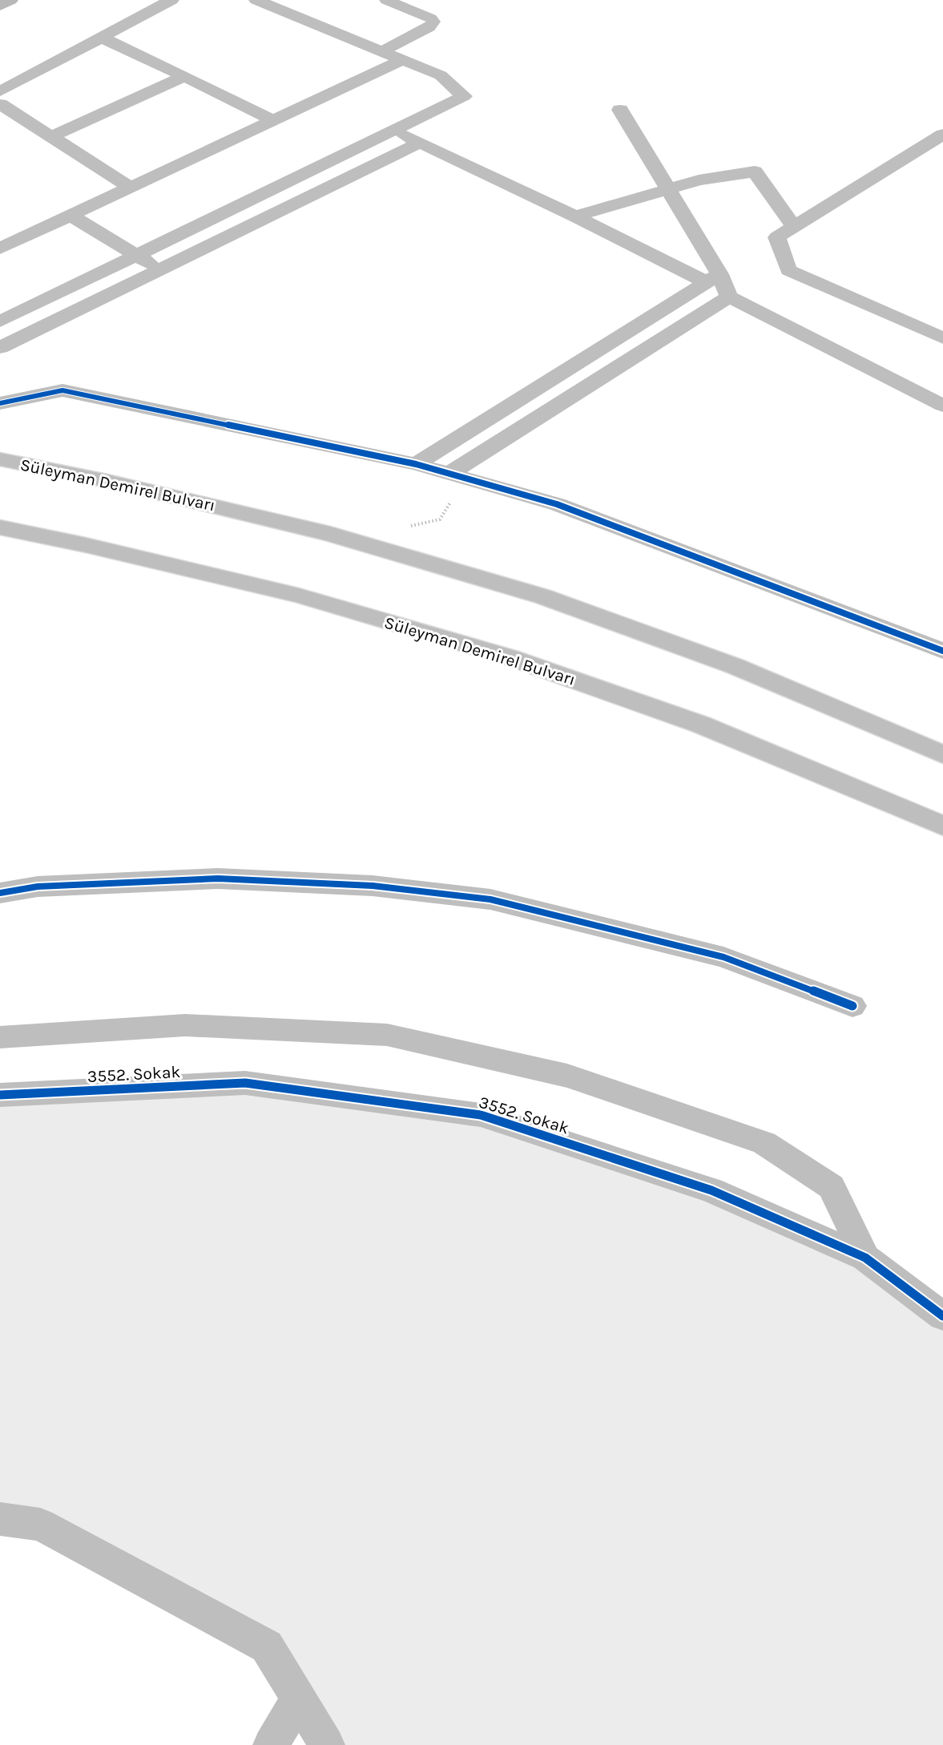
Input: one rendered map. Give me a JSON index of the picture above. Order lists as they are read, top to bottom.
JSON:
{
  "streets": {
    "main road": ["Süleyman Demirel Bulvarı", "3552. Sokak"]
  }
}
